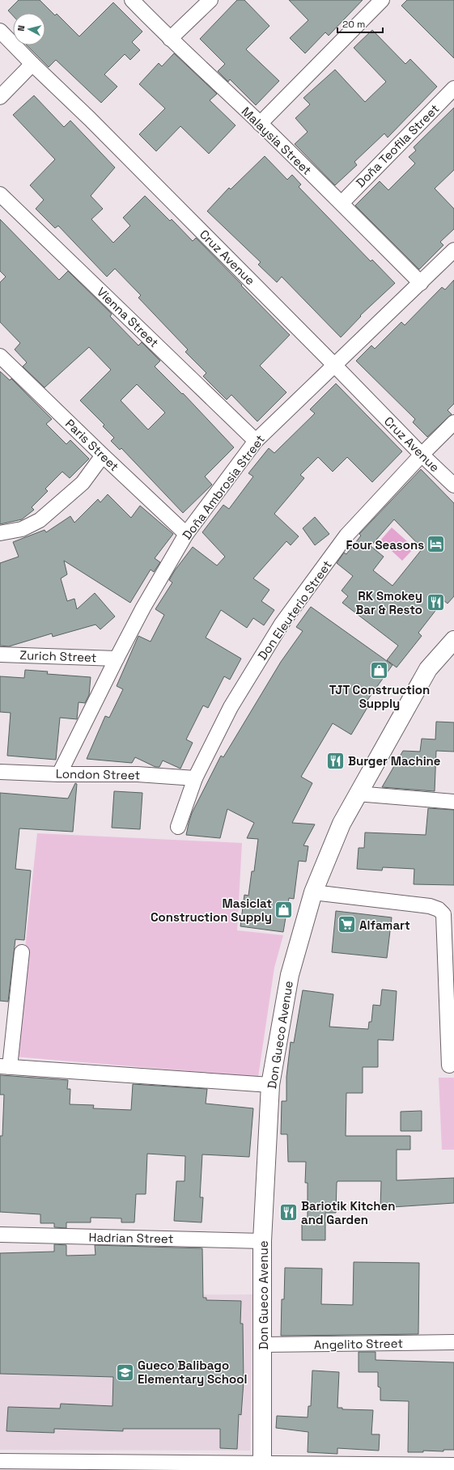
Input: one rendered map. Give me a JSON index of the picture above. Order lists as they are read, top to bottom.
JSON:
{
  "streets": {
    "main road": ["Don Gueco Avenue"],
    "street": [
      "Malaysia Street",
      "Doña Teofila Street",
      "Cruz Avenue",
      "Vienna Street",
      "Paris Street",
      "Doña Ambrosia Street",
      "Don Eleuterio Street",
      "Zurich Street",
      "London Street",
      "Hadrian Street",
      "Angelito Street"
    ]
  },
  "crossings": [
    ["Malaysia Street", "Doña Teofila Street"],
    ["Malaysia Street", "Doña Ambrosia Street"],
    ["Cruz Avenue", "Doña Ambrosia Street"],
    ["Cruz Avenue", "Don Eleuterio Street"],
    ["Vienna Street", "Doña Ambrosia Street"],
    ["Paris Street", "Doña Ambrosia Street"],
    ["Doña Ambrosia Street", "Zurich Street"],
    ["Doña Ambrosia Street", "London Street"],
    ["Don Eleuterio Street", "London Street"],
    ["Don Gueco Avenue", "Hadrian Street"],
    ["Don Gueco Avenue", "Angelito Street"]
  ],
  "places": {
    "hotel": ["Four Seasons"],
    "restaurant": ["RK Smokey Bar & Resto", "Burger Machine", "Bariotik Kitchen and Garden"],
    "shop": ["TJT Construction Supply", "Masiclat Construction Supply"],
    "supermarket": ["Alfamart"],
    "school or university": ["Gueco Balibago Elementary School"]
  },
  "scale_bar": "20 m",
  "north": "left"
}
